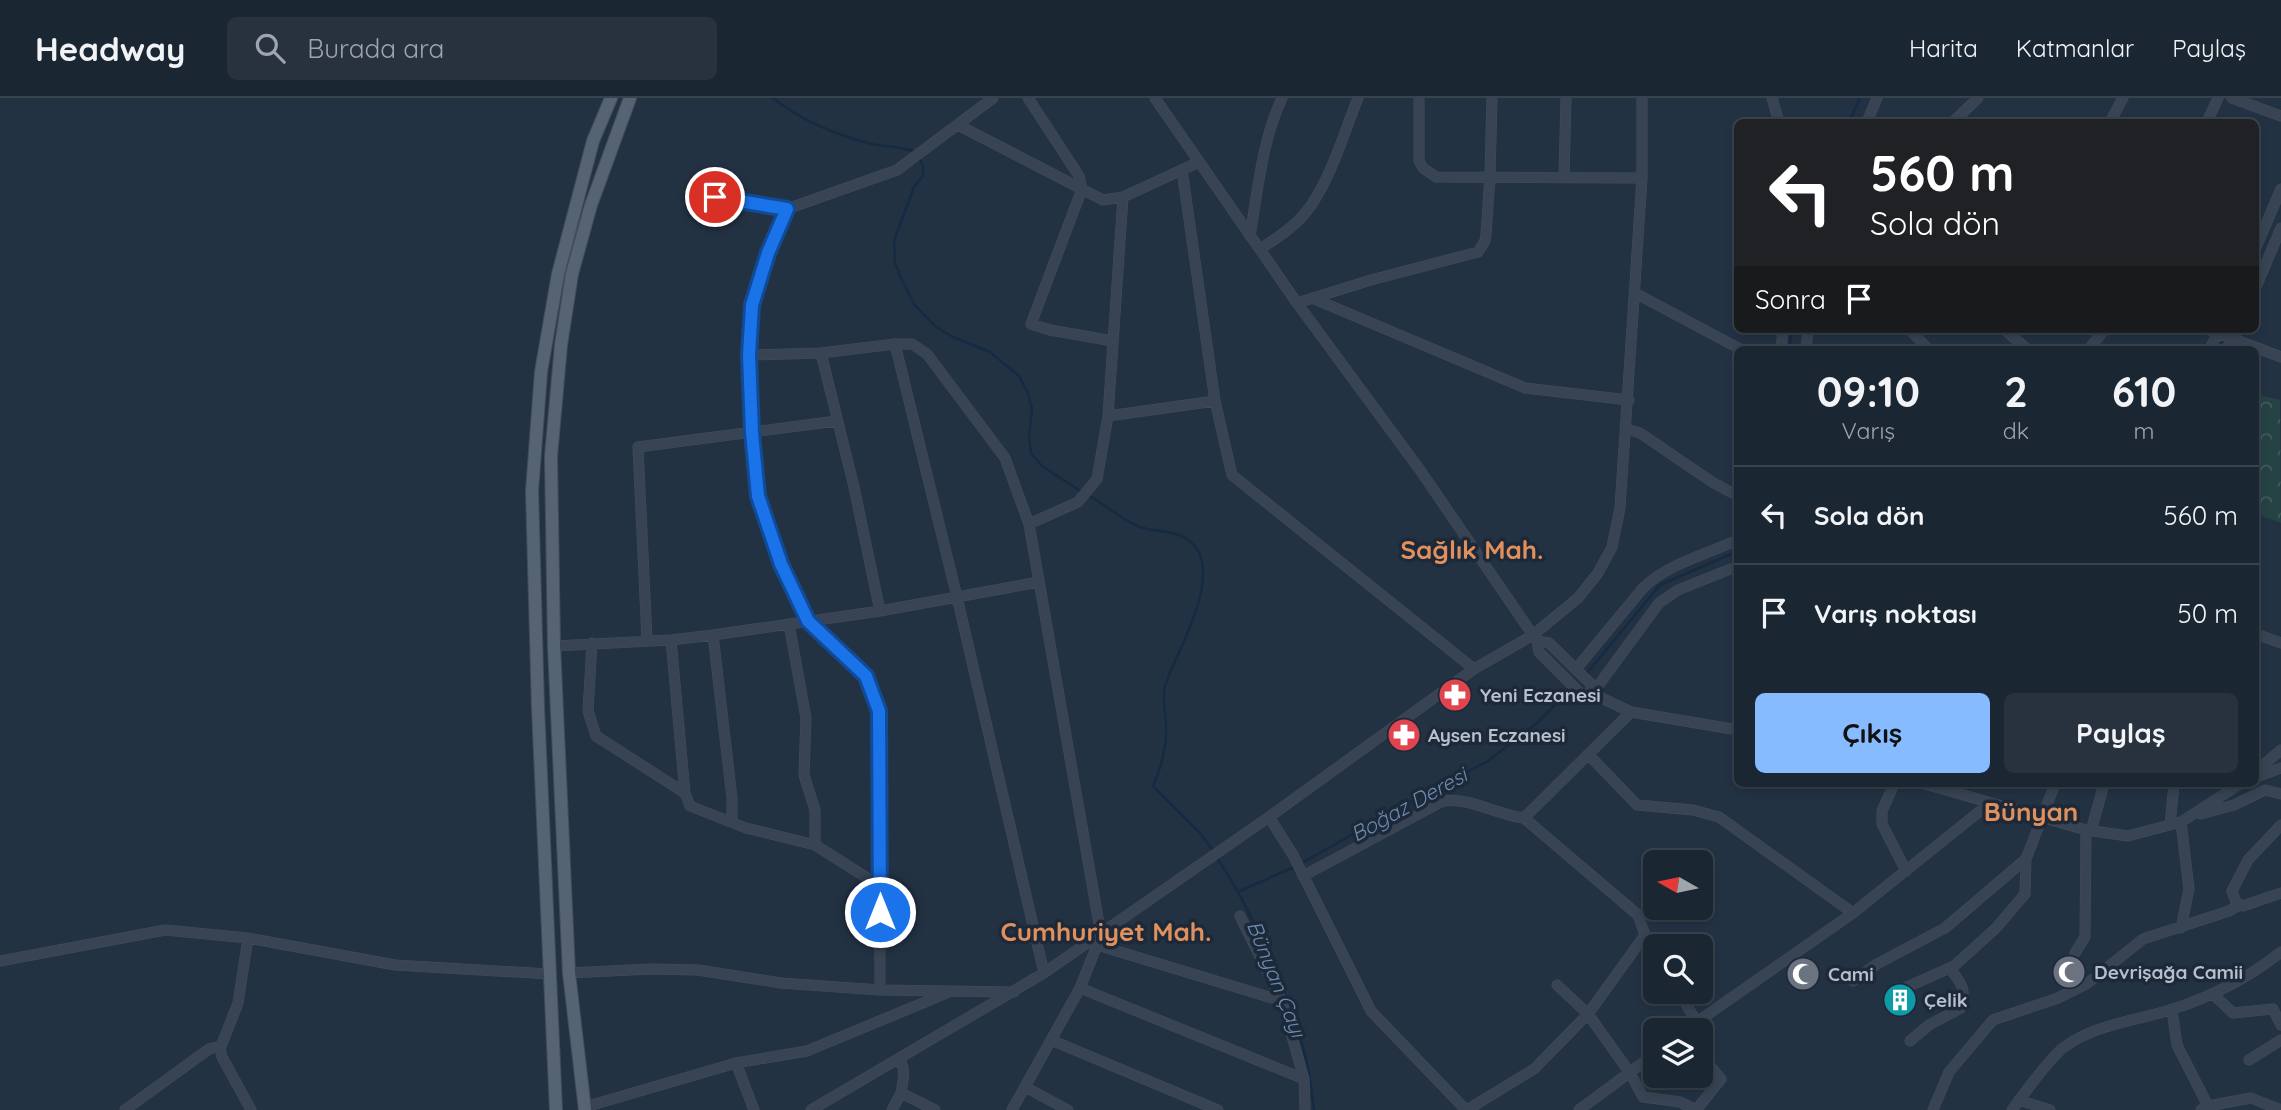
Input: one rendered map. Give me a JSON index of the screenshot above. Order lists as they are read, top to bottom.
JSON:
{
  "districts": ["Sağlık Mah.", "Bünyan", "Cumhuriyet Mah."],
  "water": ["Boğaz Deresi", "Bünyan Çayı"],
  "places": {
    "pharmacy": ["Yeni Eczanesi", "Aysen Eczanesi"],
    "mosque": ["Devrişağa Camii", "Cami"],
    "building": ["Çelik"]
  },
  "north": "left",
  "page": {
    "header": "Headway",
    "search": "Burada ara",
    "nav": ["Harita", "Katmanlar", "Paylaş"],
    "turn": ["560 m", "Sola dön"],
    "then": "Sonra",
    "eta": [
      "09:10",
      "Varış",
      "2",
      "dk",
      "610",
      "m"
    ],
    "list": [
      {
        "name": "Sola dön",
        "value": "560 m"
      },
      {
        "name": "Varış noktası",
        "value": "50 m"
      }
    ],
    "buttons": ["Çıkış", "Paylaş"]
  }
}
